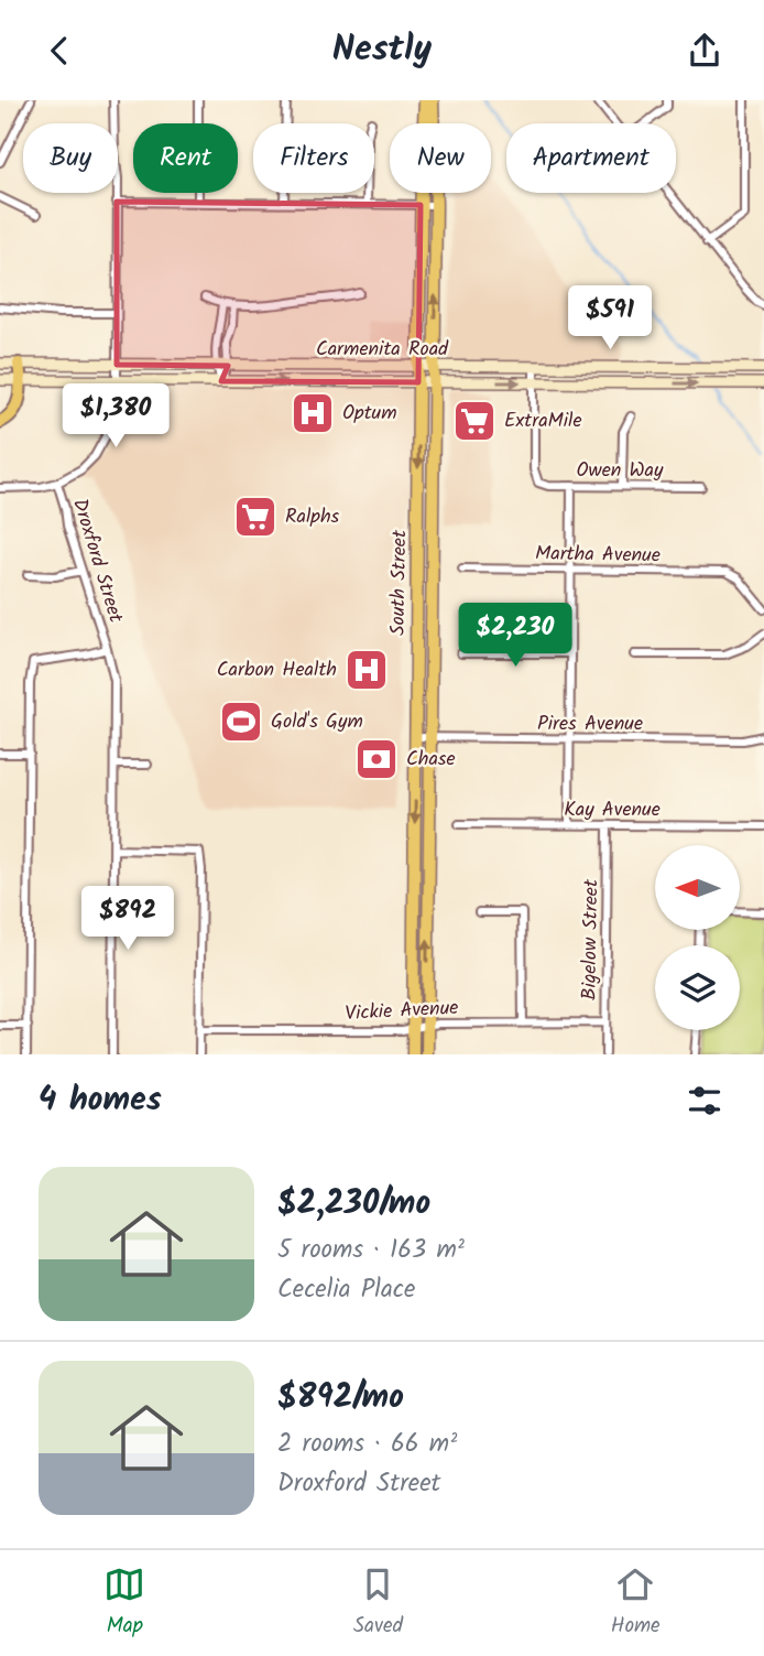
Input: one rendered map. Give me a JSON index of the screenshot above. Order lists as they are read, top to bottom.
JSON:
{
  "streets": {
    "main road": ["Carmenita Road", "South Street"],
    "street": [
      "Owen Way",
      "Martha Avenue",
      "Droxford Street",
      "Pires Avenue",
      "Kay Avenue",
      "Bigelow Street",
      "Vickie Avenue"
    ]
  },
  "crossings": [
    ["Carmenita Road", "Owen Way"],
    ["Carmenita Road", "Droxford Street"],
    ["Carmenita Road", "South Street"],
    ["South Street", "Pires Avenue"],
    ["South Street", "Vickie Avenue"],
    ["Kay Avenue", "Bigelow Street"],
    ["Bigelow Street", "Vickie Avenue"]
  ],
  "places": {
    "hospital": ["Optum", "Carbon Health"],
    "supermarket": ["ExtraMile", "Ralphs"],
    "sports": ["Gold's Gym"],
    "bank": ["Chase"]
  },
  "north": "left",
  "page": {
    "header": "Nestly",
    "chip": [
      "Buy",
      "Rent",
      "Filters",
      "New",
      "Apartment"
    ],
    "price": [
      "$591",
      "$1,380",
      "$2,230",
      "$892"
    ],
    "heading": "4 homes",
    "list": [
      {
        "name": "$2,230/mo",
        "note": "5 rooms · 163 m² · Cecelia Place"
      },
      {
        "name": "$892/mo",
        "note": "2 rooms · 66 m² · Droxford Street"
      }
    ],
    "tabs": ["Map", "Saved", "Home"]
  }
}
